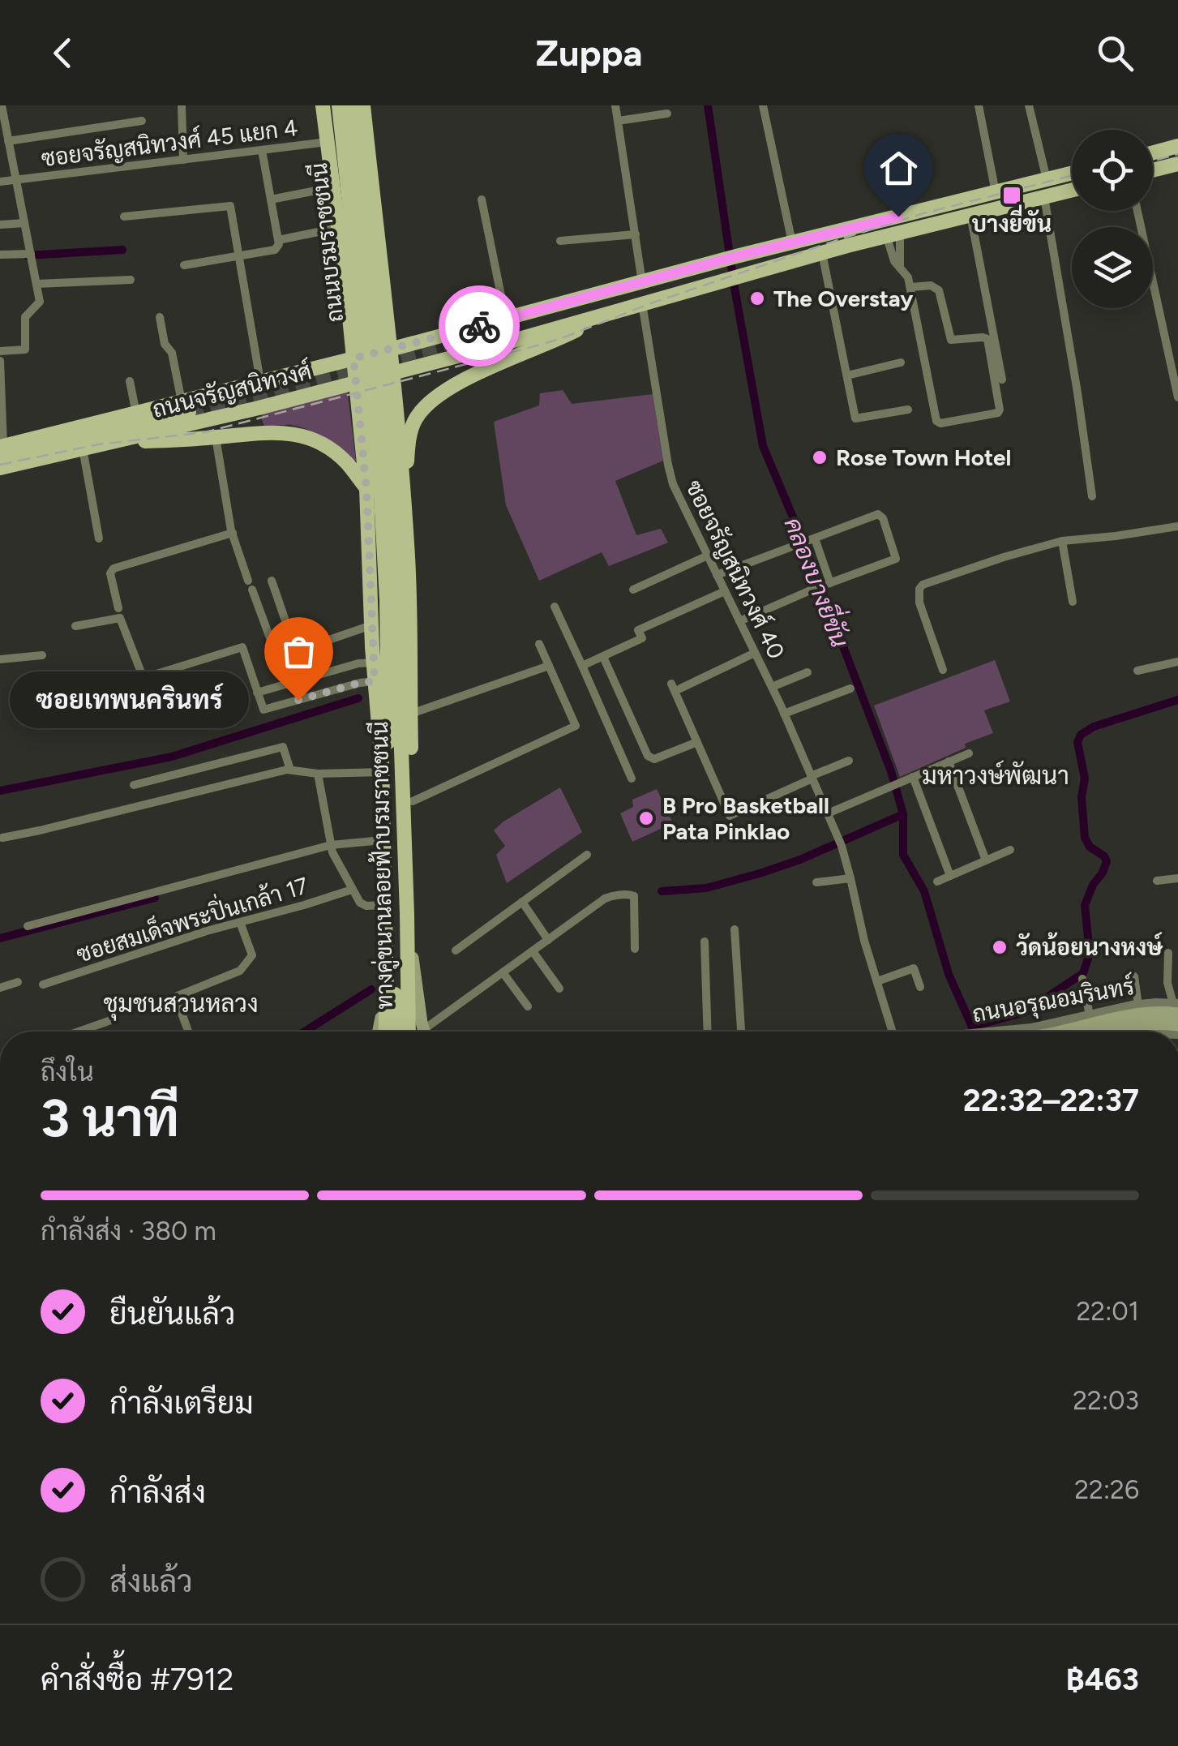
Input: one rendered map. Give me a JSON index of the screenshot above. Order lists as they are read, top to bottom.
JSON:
{
  "streets": {
    "main road": ["ถนนบรมราชชนนี", "ถนนจรัญสนิทวงศ์", "ทางคู่ขนานลอยฟ้าบรมราชชนนี"],
    "street": [
      "ซอยจรัญสนิทวงศ์ 45 แยก 4",
      "ซอยจรัญสนิทวงศ์ 40",
      "ซอยสมเด็จพระปิ่นเกล้า 17",
      "ถนนอรุณอมรินทร์"
    ]
  },
  "crossings": [
    ["ซอยจรัญสนิทวงศ์ 45 แยก 4", "ถนนบรมราชชนนี"],
    ["ถนนบรมราชชนนี", "ถนนจรัญสนิทวงศ์"],
    ["ถนนบรมราชชนนี", "ทางคู่ขนานลอยฟ้าบรมราชชนนี"],
    ["ถนนจรัญสนิทวงศ์", "ซอยจรัญสนิทวงศ์ 40"]
  ],
  "districts": ["มหาวงษ์พัฒนา", "ชุมชนสวนหลวง"],
  "water": ["คลองบางยี่ขัน"],
  "places": {
    "transit": ["บางยี่ขัน"],
    "other": [
      "The Overstay",
      "Rose Town Hotel",
      "ซอยเทพนครินทร์",
      "B Pro Basketball Pata Pinklao",
      "วัดน้อยนางหงษ์"
    ]
  },
  "page": {
    "header": "Zuppa",
    "bubble": "ซอยเทพนครินทร์",
    "heading": ["3 นาที", "ถึงใน", "22:32–22:37"],
    "panel": ["คำสั่งซื้อ #7912", "฿463"],
    "bar": "กำลังส่ง · 380 m",
    "list": [
      ["ยืนยันแล้ว", "22:01"],
      ["กำลังเตรียม", "22:03"],
      ["กำลังส่ง", "22:26"],
      "ส่งแล้ว"
    ]
  }
}
